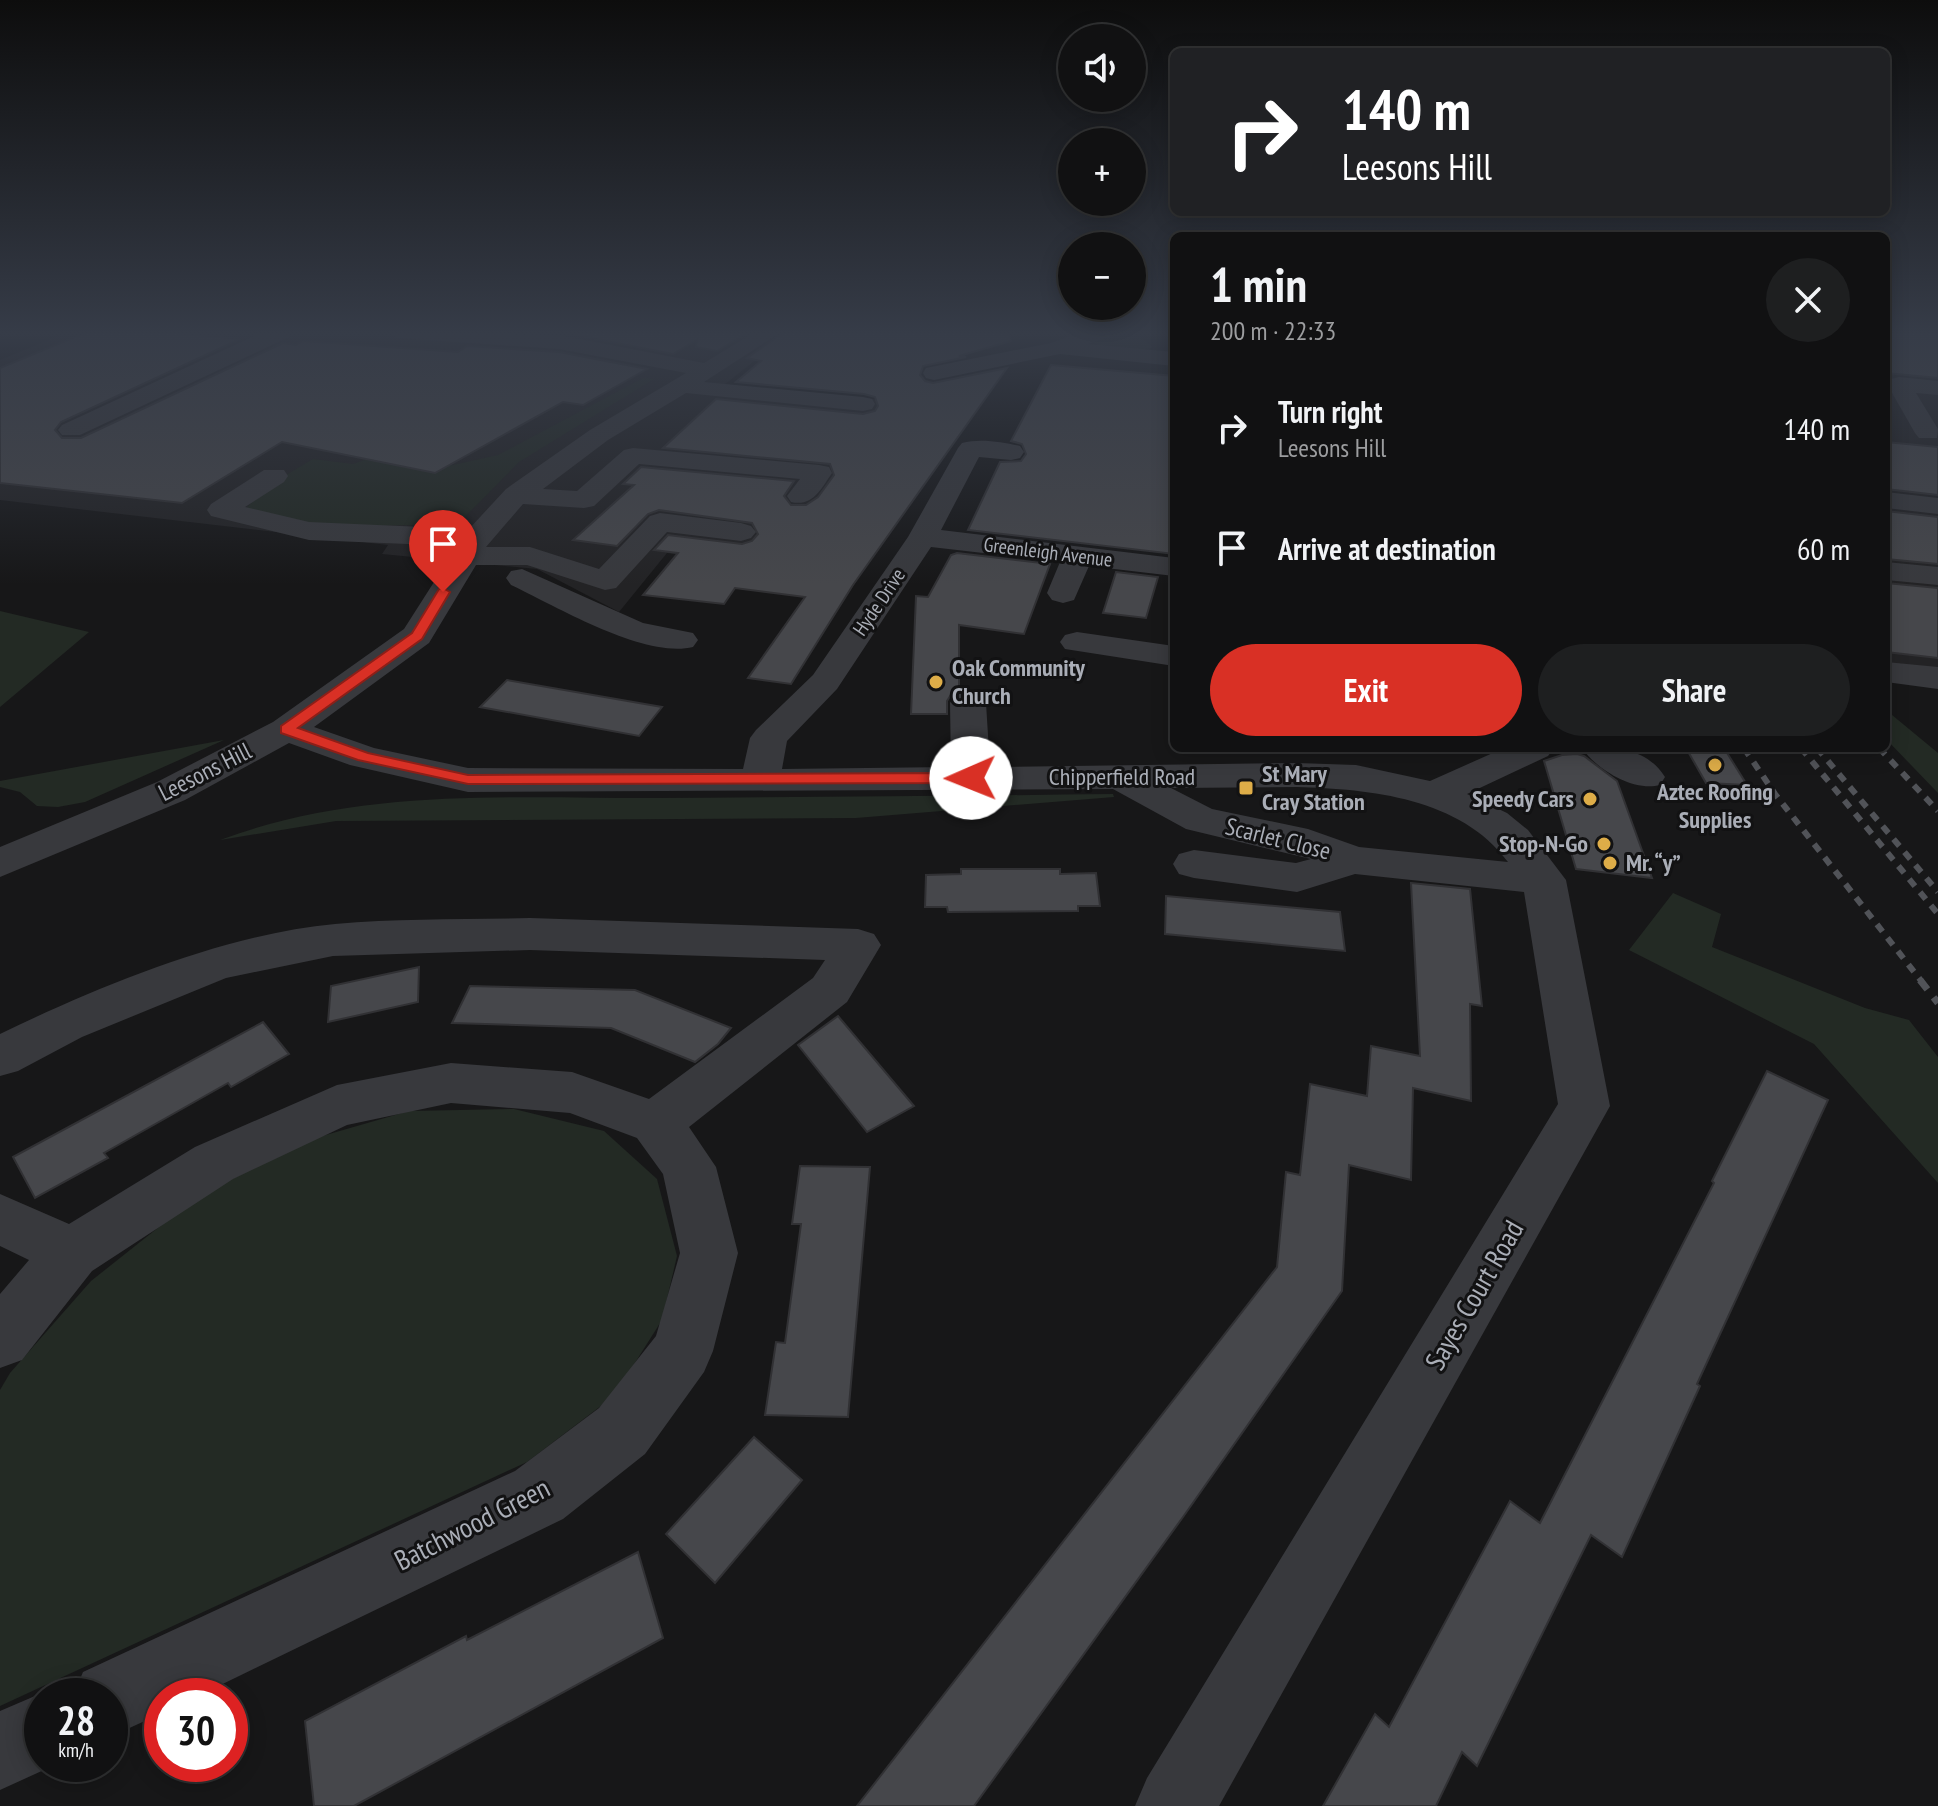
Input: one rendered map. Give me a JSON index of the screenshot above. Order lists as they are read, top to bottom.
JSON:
{
  "streets": {
    "street": [
      "Greenleigh Avenue",
      "Hyde Drive",
      "Leesons Hill",
      "Chipperfield Road",
      "Scarlet Close",
      "Sayes Court Road",
      "Batchwood Green"
    ]
  },
  "crossings": [
    ["Greenleigh Avenue", "Hyde Drive"],
    ["Hyde Drive", "Chipperfield Road"],
    ["Leesons Hill", "Chipperfield Road"],
    ["Chipperfield Road", "Scarlet Close"],
    ["Chipperfield Road", "Sayes Court Road"],
    ["Scarlet Close", "Sayes Court Road"]
  ],
  "places": {
    "other": [
      "Oak Community Church",
      "Aztec Roofing Supplies",
      "Speedy Cars",
      "Stop-N-Go",
      "Mr. “y”"
    ],
    "transit": ["St Mary Cray Station"]
  },
  "page": {
    "map_buttons": ["+", "−"],
    "turn": ["140 m", "Leesons Hill"],
    "heading": ["1 min", "200 m · 22:33"],
    "list": [
      {
        "name": "Turn right",
        "note": "Leesons Hill",
        "value": "140 m"
      },
      {
        "name": "Arrive at destination",
        "value": "60 m"
      }
    ],
    "buttons": ["Exit", "Share"],
    "speed": "28 km/h",
    "limit": "30"
  }
}
